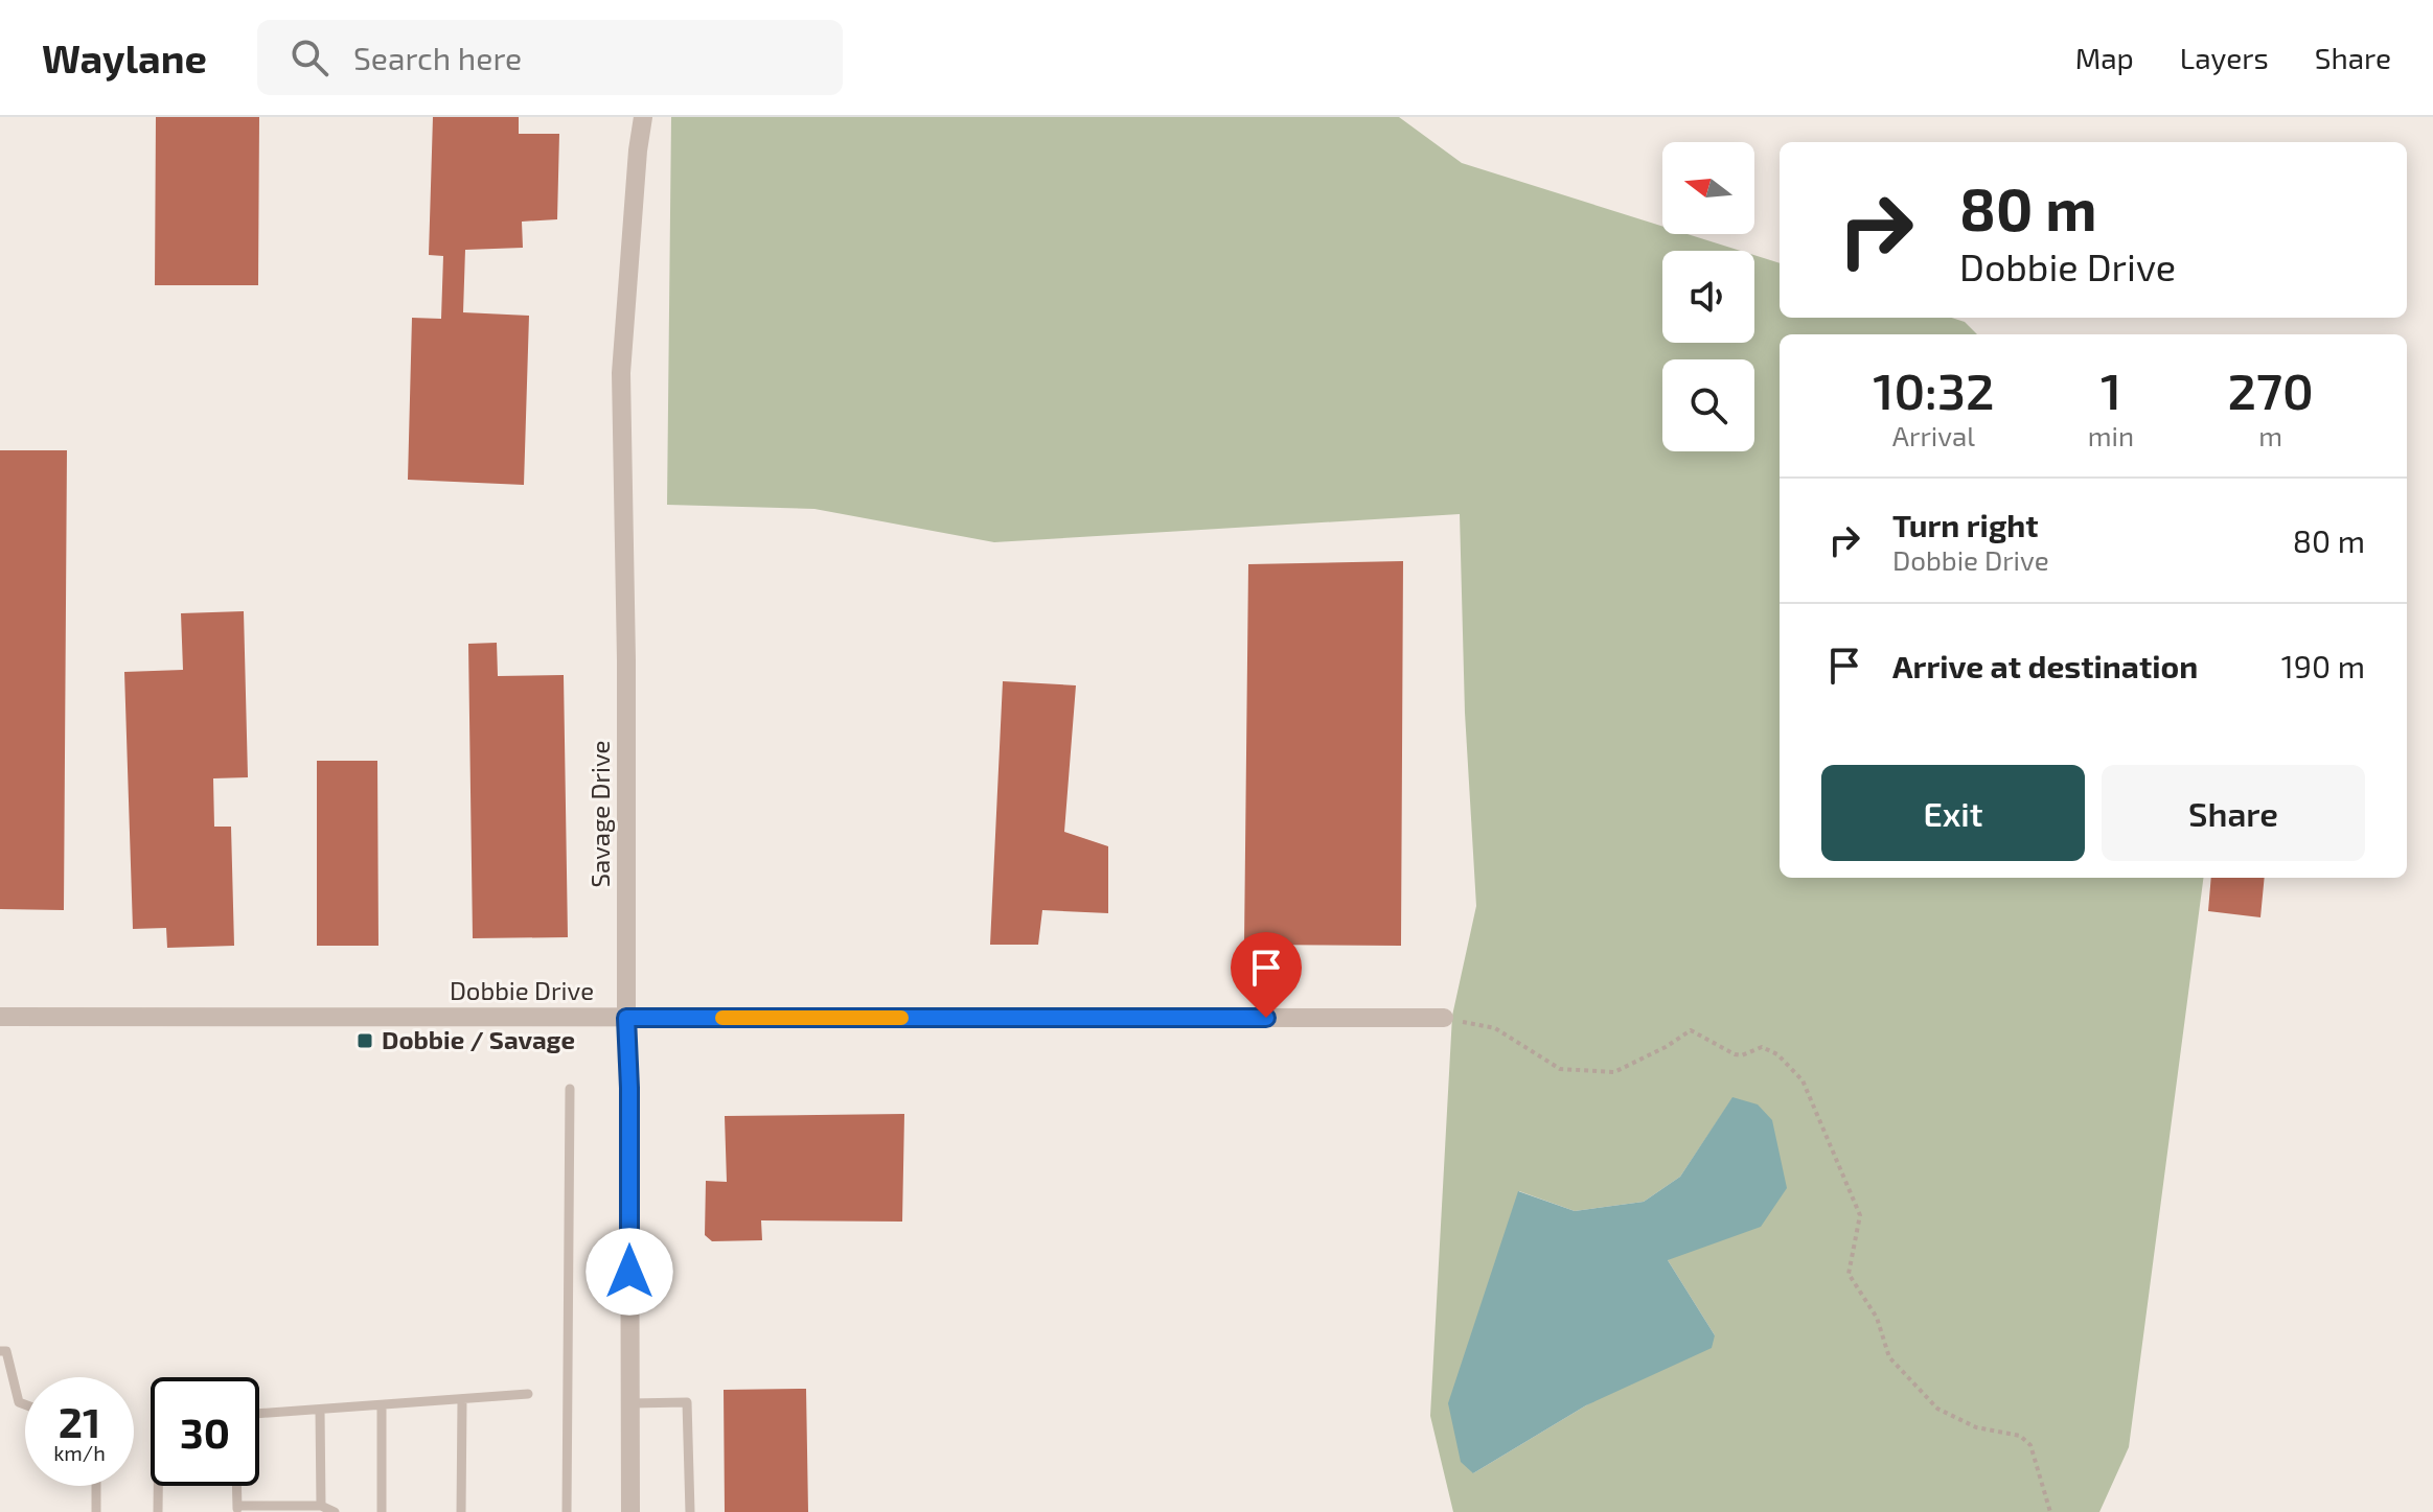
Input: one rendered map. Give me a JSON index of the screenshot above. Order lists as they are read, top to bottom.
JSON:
{
  "streets": {
    "street": ["Savage Drive", "Dobbie Drive"]
  },
  "crossings": [
    ["Savage Drive", "Dobbie Drive"]
  ],
  "places": {
    "transit": ["Dobbie / Savage"]
  },
  "north": "left",
  "page": {
    "header": "Waylane",
    "search": "Search here",
    "nav": ["Map", "Layers", "Share"],
    "turn": ["80 m", "Dobbie Drive"],
    "eta": [
      "10:32",
      "Arrival",
      "1",
      "min",
      "270",
      "m"
    ],
    "list": [
      {
        "name": "Turn right",
        "note": "Dobbie Drive",
        "value": "80 m"
      },
      {
        "name": "Arrive at destination",
        "value": "190 m"
      }
    ],
    "buttons": ["Exit", "Share"],
    "speed": "21 km/h",
    "limit": "30"
  }
}
